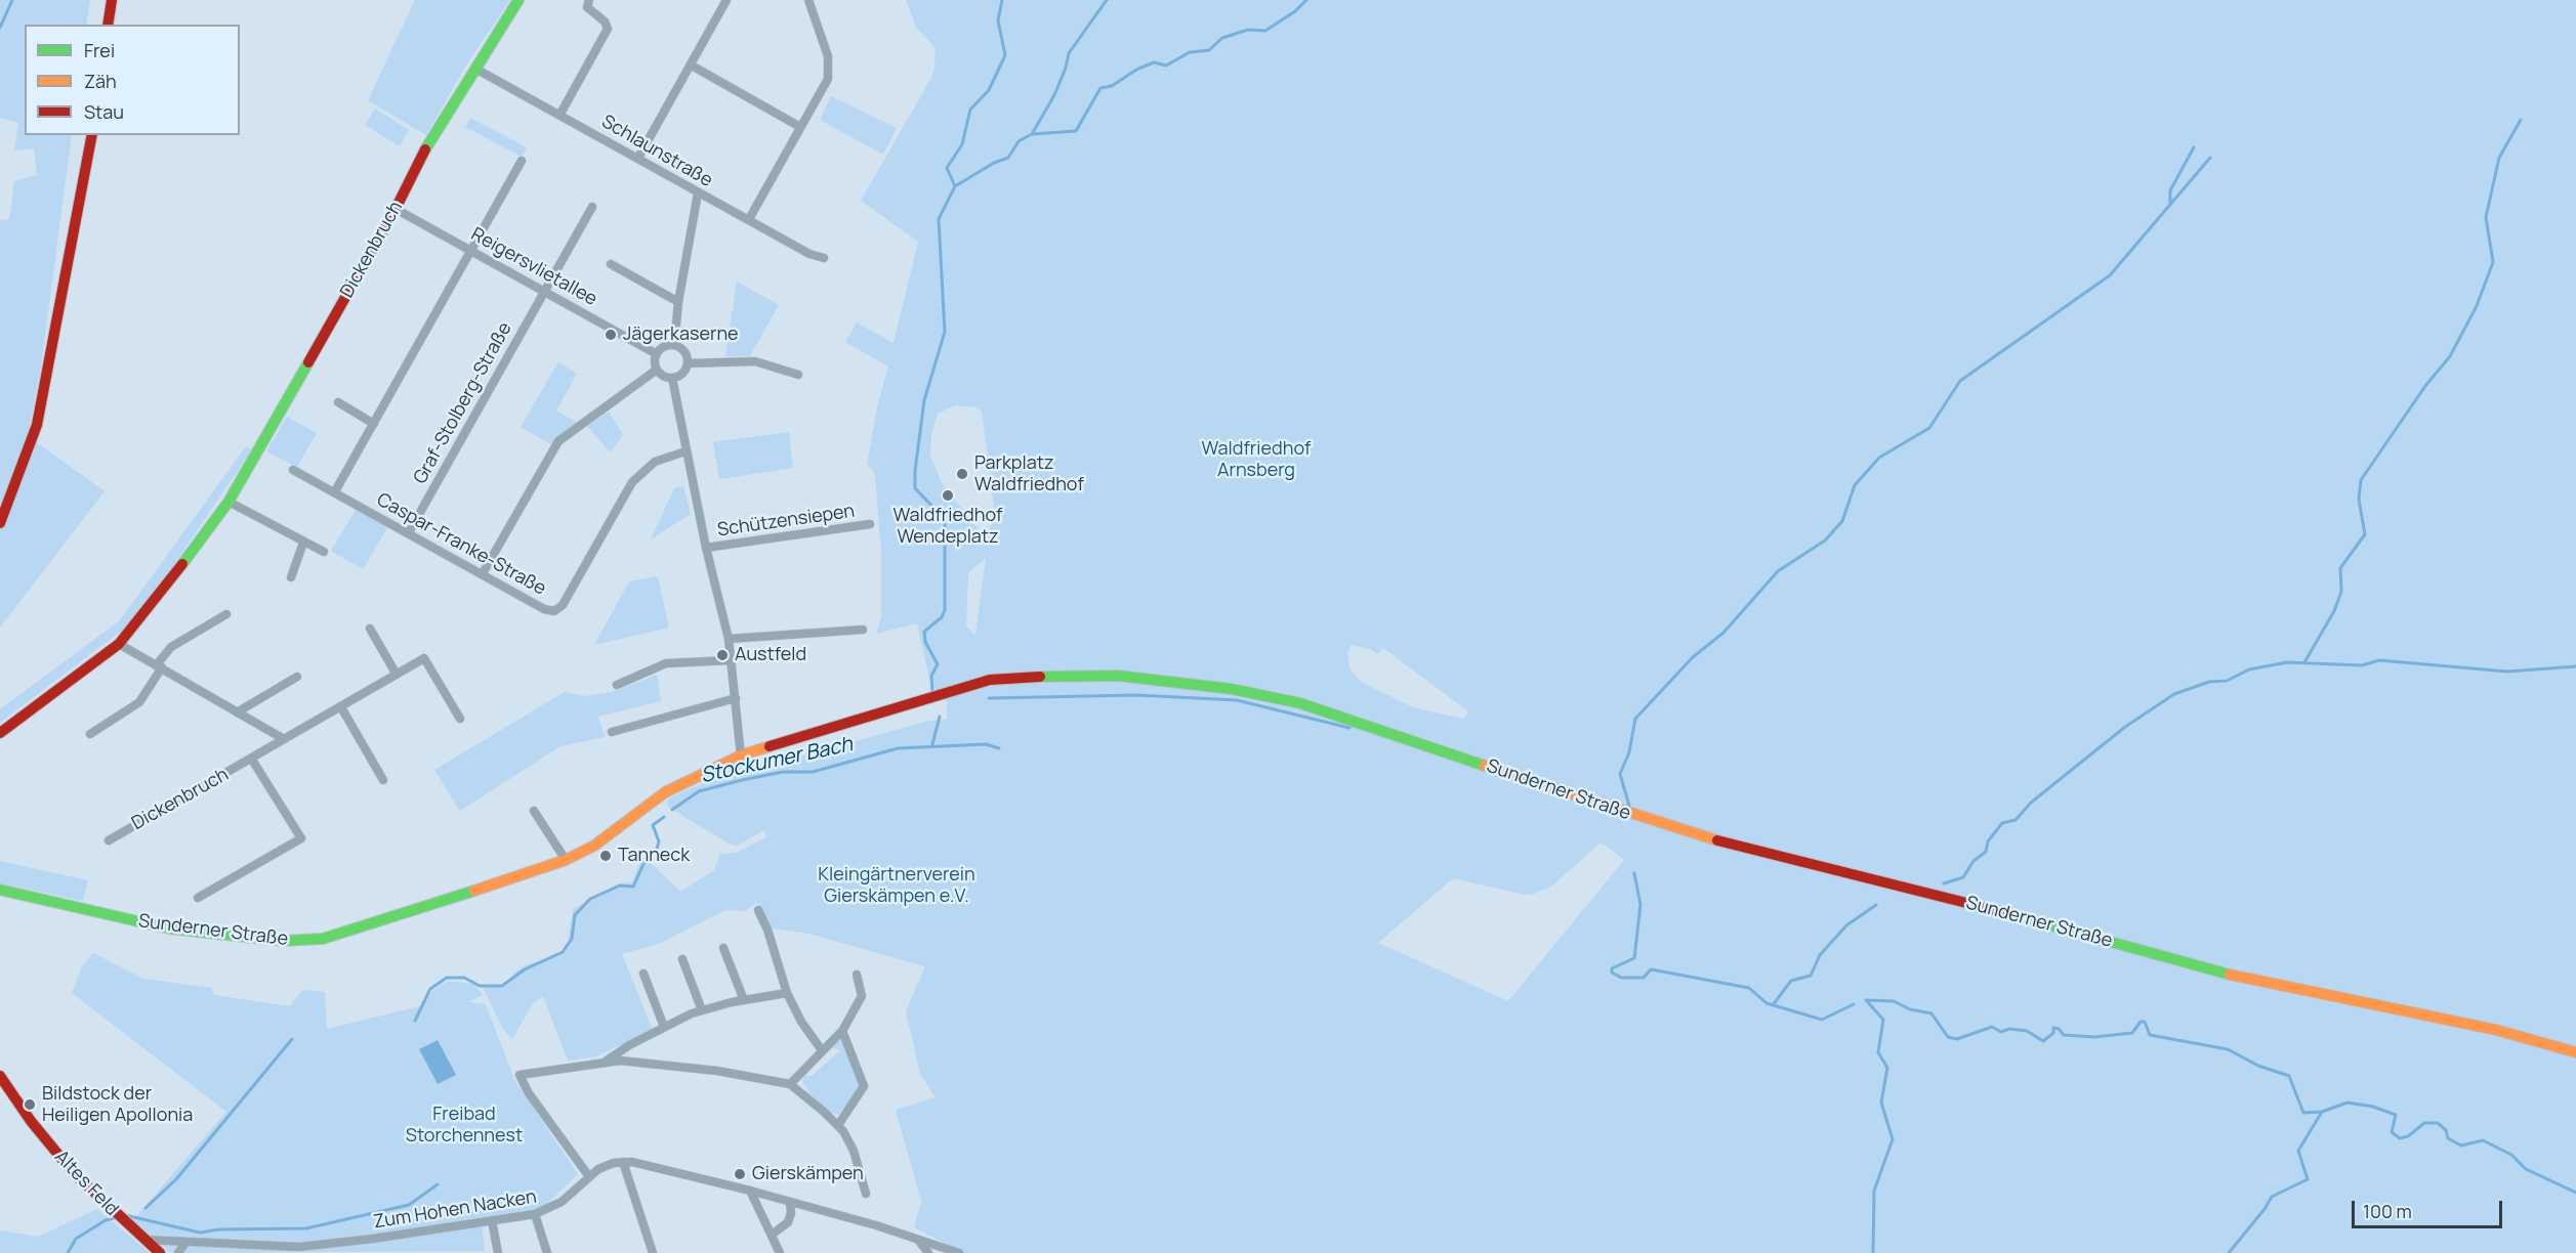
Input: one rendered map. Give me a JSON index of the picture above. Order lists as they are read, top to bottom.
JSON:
{
  "streets": {
    "main road": ["Dickenbruch", "Sunderner Straße", "Altes Feld"],
    "street": [
      "Schlaunstraße",
      "Reigersvlietallee",
      "Graf-Stolberg-Straße",
      "Schützensiepen",
      "Caspar-Franke-Straße",
      "Zum Hohen Nacken"
    ]
  },
  "crossings": [
    ["Schlaunstraße", "Dickenbruch"],
    ["Dickenbruch", "Reigersvlietallee"],
    ["Reigersvlietallee", "Graf-Stolberg-Straße"],
    ["Graf-Stolberg-Straße", "Caspar-Franke-Straße"],
    ["Altes Feld", "Zum Hohen Nacken"]
  ],
  "water": ["Stockumer Bach"],
  "parks": ["Waldfriedhof Arnsberg", "Kleingärtnerverein Gierskämpen e.V.", "Freibad Storchennest"],
  "places": [
    "Jägerkaserne",
    "Parkplatz Waldfriedhof",
    "Waldfriedhof Wendeplatz",
    "Austfeld",
    "Tanneck",
    "Bildstock der Heiligen Apollonia",
    "Gierskämpen"
  ],
  "legend": ["Frei", "Zäh", "Stau"],
  "scale_bar": "100 m"
}
